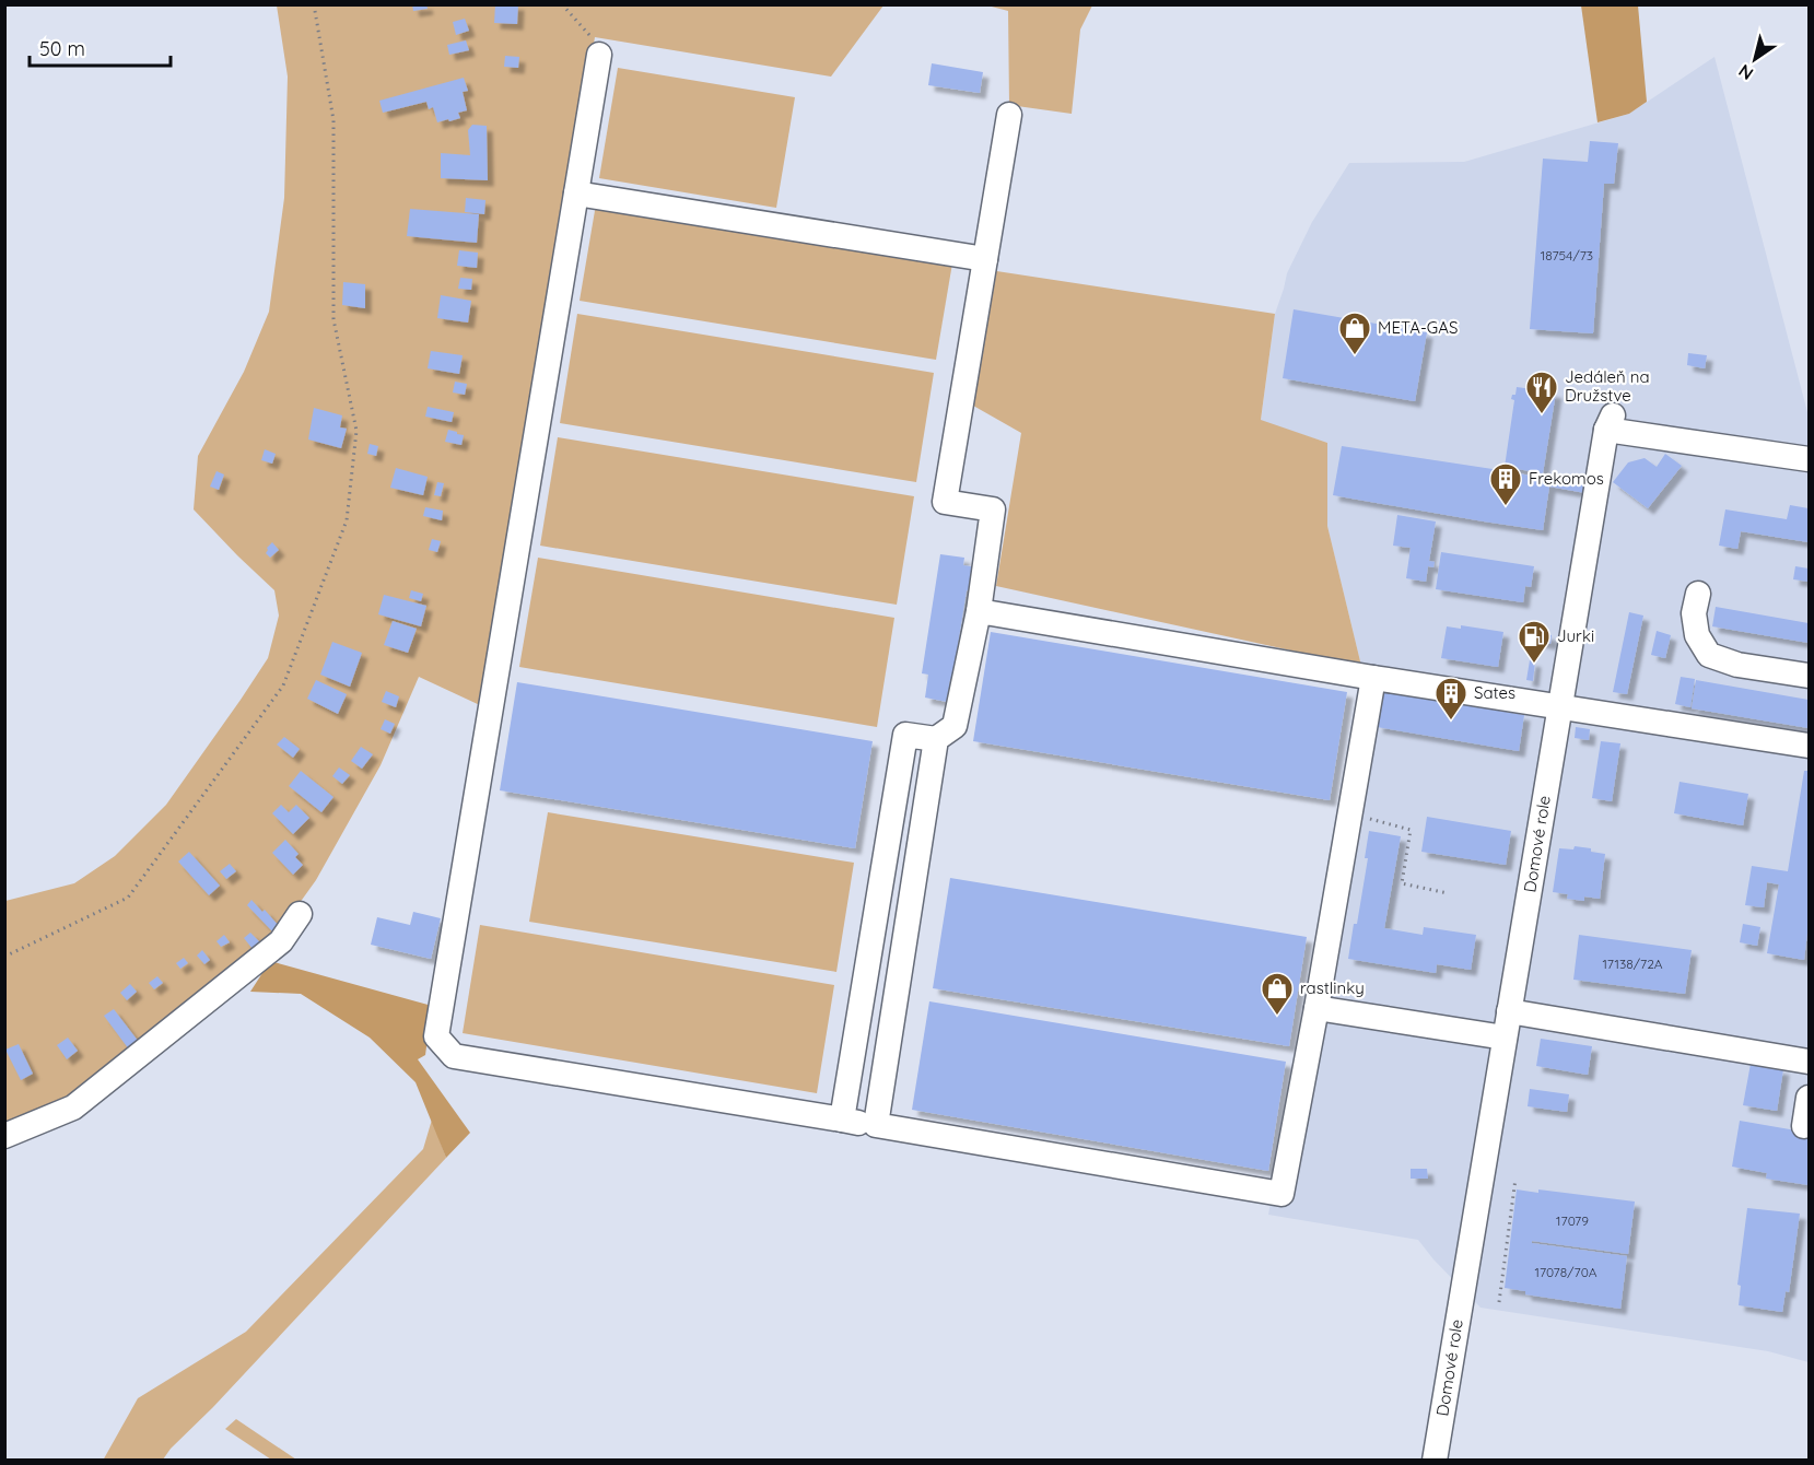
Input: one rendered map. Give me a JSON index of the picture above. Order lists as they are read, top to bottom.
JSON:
{
  "streets": {
    "street": ["Domové role"]
  },
  "places": {
    "shop": ["META-GAS", "rastlinky"],
    "restaurant": ["Jedáleň na Družstve"],
    "building": ["Frekomos", "Sates"],
    "fuel station": ["Jurki"]
  },
  "house_numbers": [
    "18754/73",
    "17138/72A",
    "17079",
    "17078/70A"
  ],
  "scale_bar": "50 m",
  "north": "bottom left"
}
